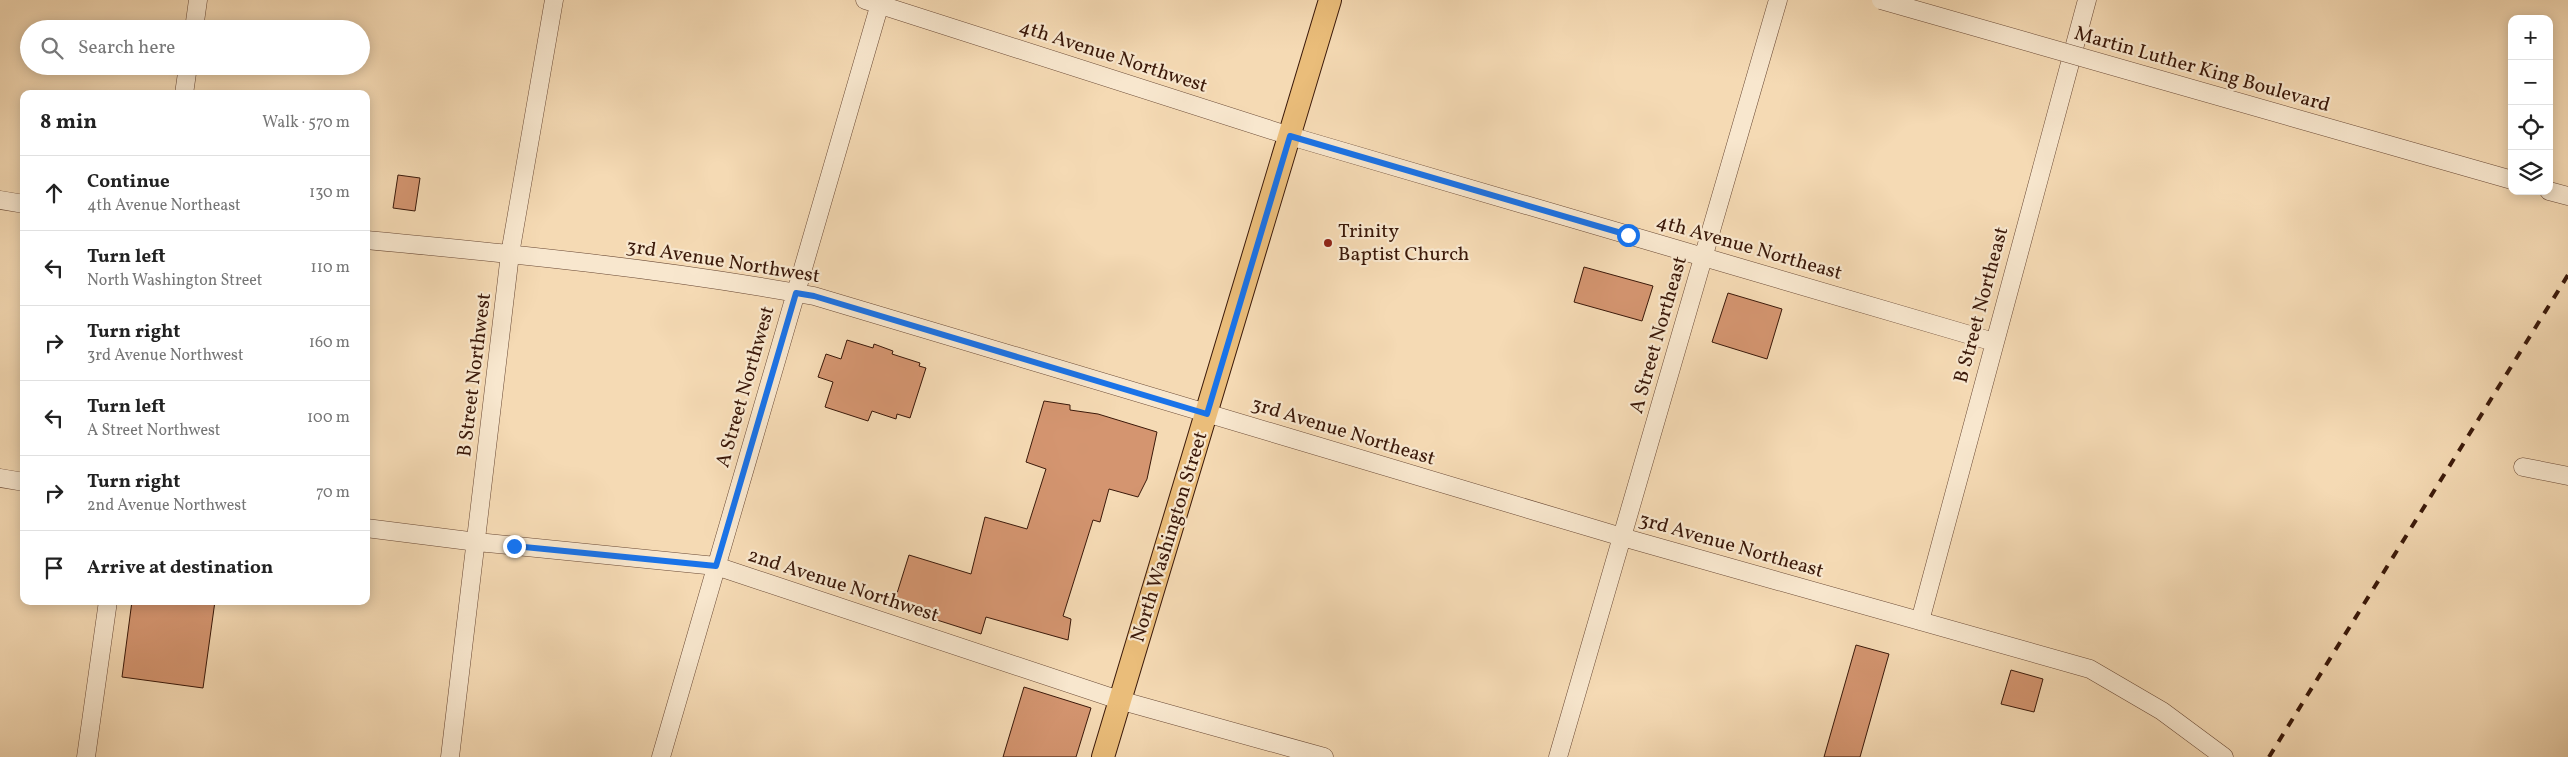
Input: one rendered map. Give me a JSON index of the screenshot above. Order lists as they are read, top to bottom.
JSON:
{
  "streets": {
    "main road": ["North Washington Street"],
    "street": [
      "4th Avenue Northwest",
      "Martin Luther King Boulevard",
      "4th Avenue Northeast",
      "3rd Avenue Northwest",
      "B Street Northeast",
      "A Street Northeast",
      "B Street Northwest",
      "A Street Northwest",
      "3rd Avenue Northeast",
      "2nd Avenue Northwest"
    ]
  },
  "crossings": [
    ["4th Avenue Northwest", "4th Avenue Northeast"],
    ["4th Avenue Northwest", "A Street Northwest"],
    ["4th Avenue Northwest", "North Washington Street"],
    ["4th Avenue Northeast", "B Street Northeast"],
    ["4th Avenue Northeast", "A Street Northeast"],
    ["4th Avenue Northeast", "North Washington Street"],
    ["3rd Avenue Northwest", "B Street Northwest"],
    ["3rd Avenue Northwest", "A Street Northwest"],
    ["3rd Avenue Northwest", "3rd Avenue Northeast"],
    ["3rd Avenue Northwest", "North Washington Street"],
    ["B Street Northeast", "3rd Avenue Northeast"],
    ["A Street Northeast", "3rd Avenue Northeast"],
    ["B Street Northwest", "2nd Avenue Northwest"],
    ["A Street Northwest", "2nd Avenue Northwest"],
    ["3rd Avenue Northeast", "North Washington Street"],
    ["North Washington Street", "2nd Avenue Northwest"]
  ],
  "places": ["Trinity Baptist Church"],
  "page": {
    "map_buttons": ["+", "−"],
    "search": "Search here",
    "heading": ["8 min", "Walk · 570 m"],
    "list": [
      ["Continue", "4th Avenue Northeast", "130 m"],
      ["Turn left", "North Washington Street", "110 m"],
      ["Turn right", "3rd Avenue Northwest", "160 m"],
      ["Turn left", "A Street Northwest", "100 m"],
      ["Turn right", "2nd Avenue Northwest", "70 m"],
      "Arrive at destination"
    ]
  }
}
